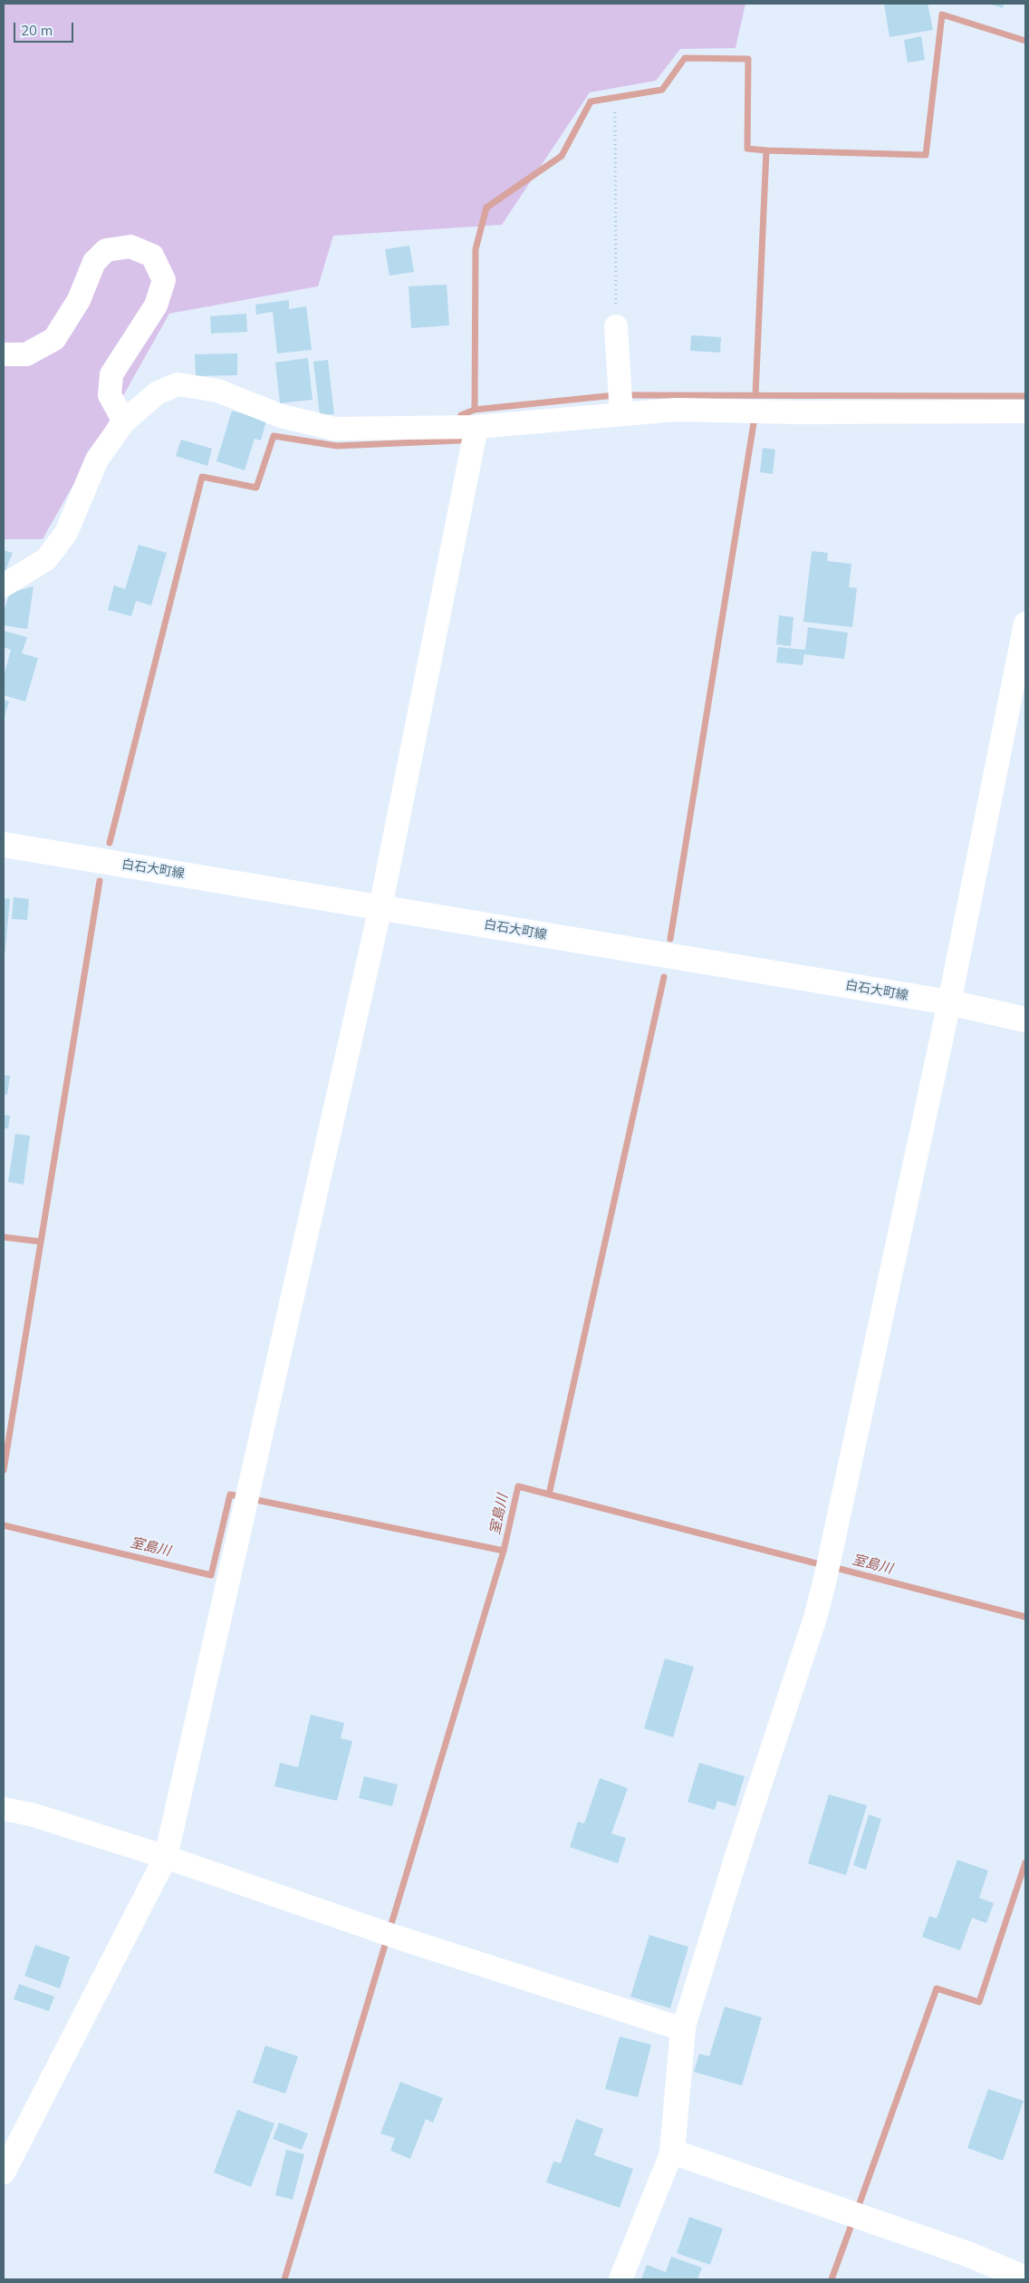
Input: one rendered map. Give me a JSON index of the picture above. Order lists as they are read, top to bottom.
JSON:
{
  "streets": {
    "main road": ["白石大町線"]
  },
  "water": ["室島川"],
  "scale_bar": "20 m"
}
